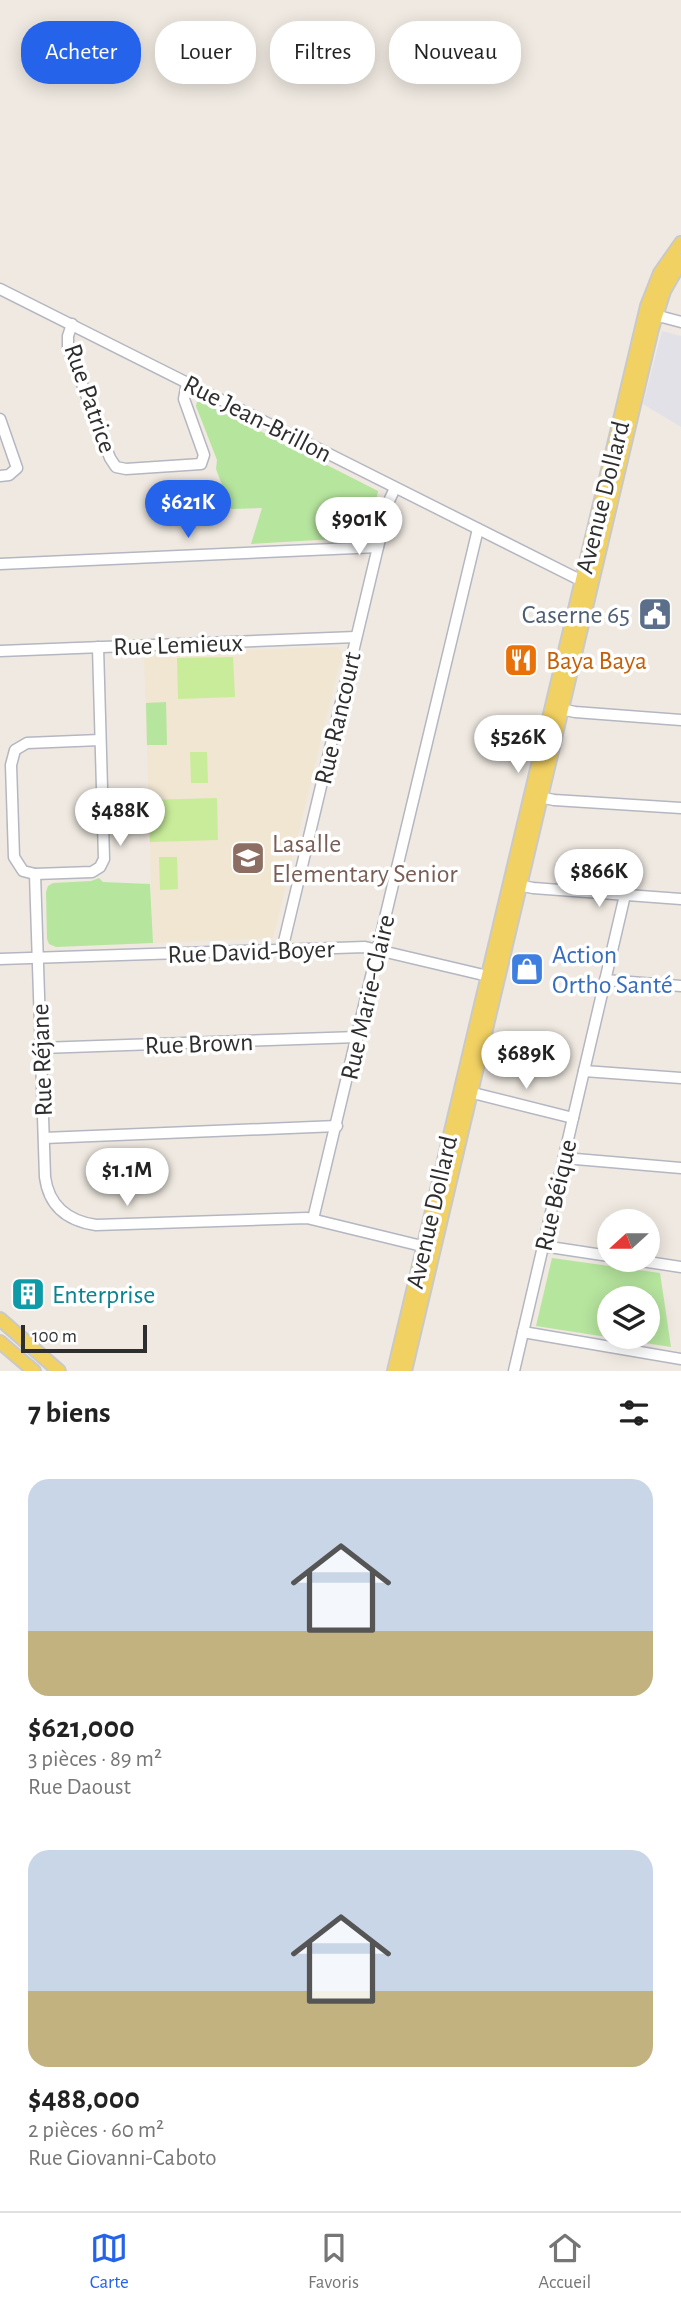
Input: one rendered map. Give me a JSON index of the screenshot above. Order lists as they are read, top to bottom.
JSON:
{
  "streets": {
    "main road": ["Avenue Dollard"],
    "street": [
      "Rue Patrice",
      "Rue Jean-Brillon",
      "Rue Lemieux",
      "Rue Rancourt",
      "Rue David-Boyer",
      "Rue Marie-Claire",
      "Rue Brown",
      "Rue Réjane",
      "Rue Béique"
    ]
  },
  "crossings": [
    ["Rue Patrice", "Rue Jean-Brillon"],
    ["Rue Jean-Brillon", "Avenue Dollard"],
    ["Rue Jean-Brillon", "Rue Rancourt"],
    ["Rue Jean-Brillon", "Rue Marie-Claire"],
    ["Avenue Dollard", "Rue David-Boyer"],
    ["Avenue Dollard", "Rue Réjane"],
    ["Rue Lemieux", "Rue Rancourt"],
    ["Rue Rancourt", "Rue David-Boyer"],
    ["Rue David-Boyer", "Rue Marie-Claire"],
    ["Rue David-Boyer", "Rue Réjane"],
    ["Rue Marie-Claire", "Rue Brown"],
    ["Rue Marie-Claire", "Rue Réjane"],
    ["Rue Brown", "Rue Réjane"]
  ],
  "places": {
    "public building": ["Caserne 65"],
    "restaurant": ["Baya Baya"],
    "school or university": ["Lasalle Elementary Senior"],
    "shop": ["Action Ortho Santé"],
    "building": ["Enterprise"]
  },
  "scale_bar": "100 m",
  "north": "left",
  "page": {
    "chip": [
      "Acheter",
      "Louer",
      "Filtres",
      "Nouveau"
    ],
    "price": [
      "$621K",
      "$901K",
      "$526K",
      "$488K",
      "$866K",
      "$689K",
      "$1.1M"
    ],
    "scale": "100 m",
    "heading": "7 biens",
    "list": [
      {
        "name": "$621,000",
        "note": "3 pièces · 89 m² · Rue Daoust"
      },
      {
        "name": "$488,000",
        "note": "2 pièces · 60 m² · Rue Giovanni-Caboto"
      }
    ],
    "tabs": ["Carte", "Favoris", "Accueil"]
  }
}
